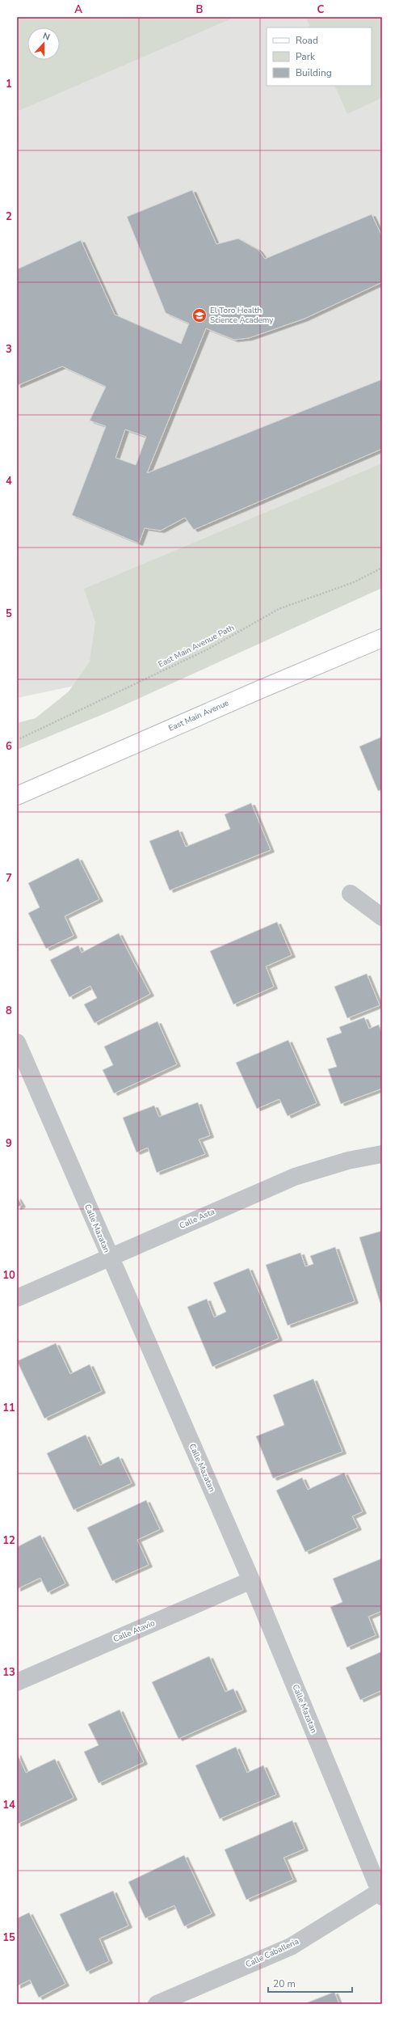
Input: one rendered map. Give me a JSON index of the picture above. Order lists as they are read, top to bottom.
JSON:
{
  "streets": {
    "main road": ["East Main Avenue"],
    "street": [
      "Calle Asta",
      "Calle Mazatan",
      "Calle Atavio",
      "Calle Caballeria"
    ],
    "path": ["East Main Avenue Path"]
  },
  "crossings": [
    ["Calle Asta", "Calle Mazatan"],
    ["Calle Mazatan", "Calle Atavio"],
    ["Calle Mazatan", "Calle Caballeria"]
  ],
  "places": {
    "school or university": ["El Toro Health Science Academy"]
  },
  "legend": ["Road", "Park", "Building"],
  "scale_bar": "20 m",
  "north": "top",
  "grid": {
    "columns": ["A", "B", "C"],
    "rows": [
      "1",
      "2",
      "3",
      "4",
      "5",
      "6",
      "7",
      "8",
      "9",
      "10",
      "11",
      "12",
      "13",
      "14",
      "15"
    ]
  }
}
